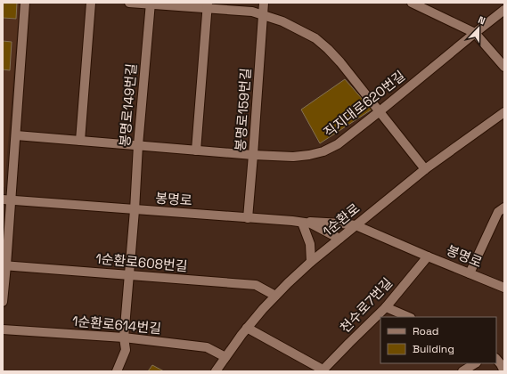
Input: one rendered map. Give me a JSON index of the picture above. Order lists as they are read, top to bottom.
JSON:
{
  "streets": {
    "street": [
      "직지대로620번길",
      "봉명로149번길",
      "봉명로159번길",
      "봉명로",
      "1순환로",
      "1순환로608번길",
      "천수로7번길",
      "1순환로614번길"
    ]
  },
  "crossings": [
    ["직지대로620번길", "봉명로149번길"],
    ["직지대로620번길", "봉명로159번길"],
    ["봉명로149번길", "봉명로"],
    ["봉명로149번길", "1순환로608번길"],
    ["봉명로149번길", "1순환로614번길"],
    ["봉명로159번길", "봉명로"],
    ["봉명로", "1순환로"],
    ["봉명로", "천수로7번길"],
    ["1순환로", "1순환로608번길"],
    ["1순환로", "1순환로614번길"]
  ],
  "legend": ["Road", "Building"],
  "north": "top"
}
